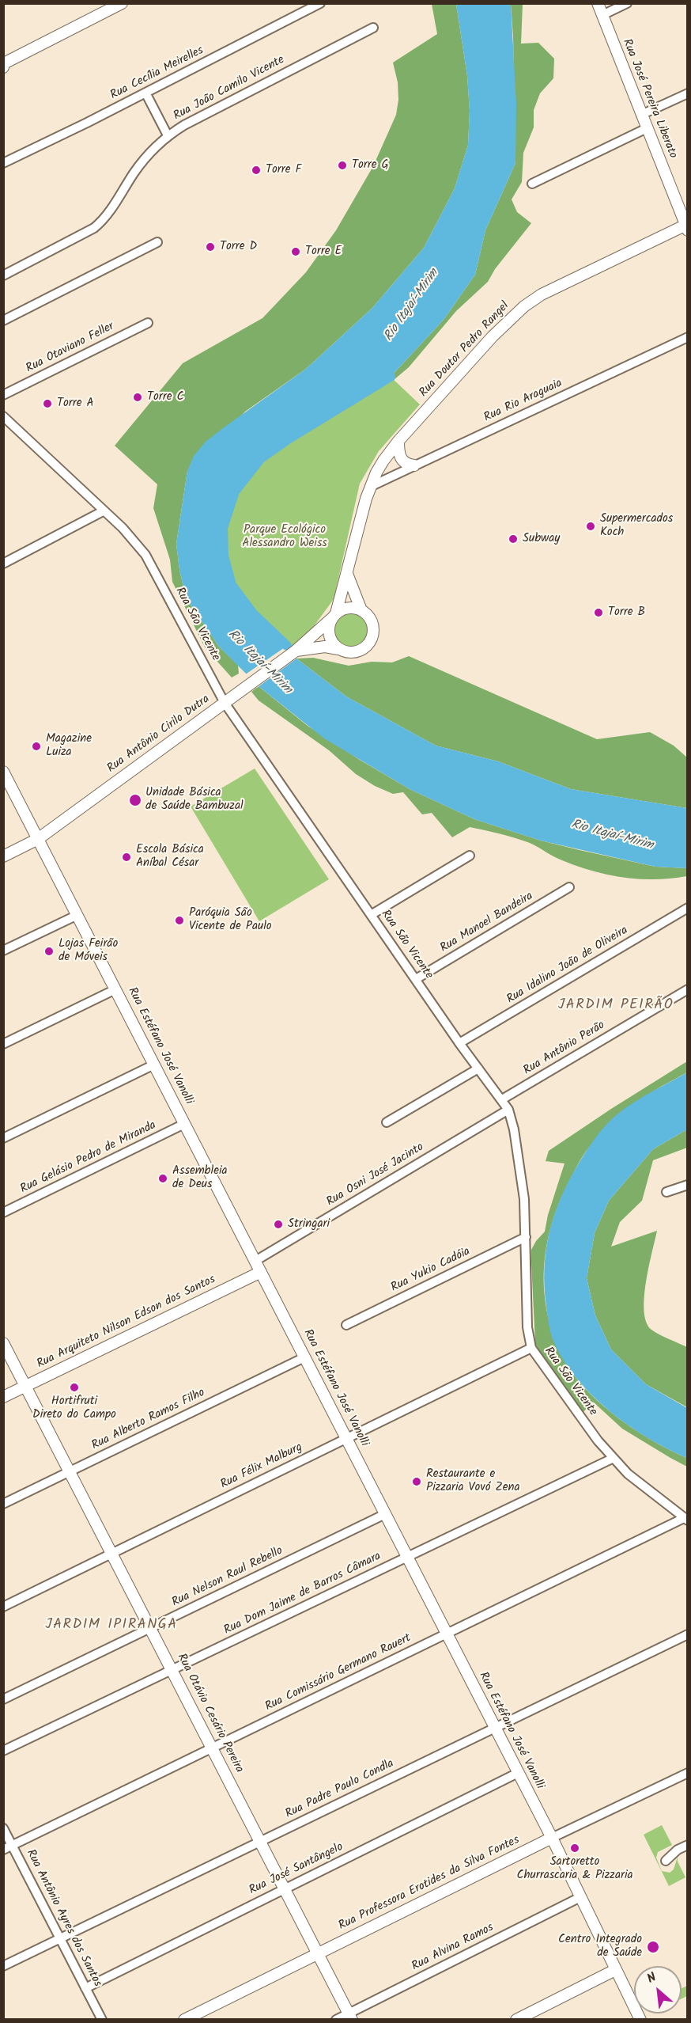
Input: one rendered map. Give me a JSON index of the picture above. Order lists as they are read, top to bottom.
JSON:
{
  "streets": {
    "main road": [
      "Rua José Pereira Liberato",
      "Rua Doutor Pedro Rangel",
      "Rua Antônio Cirilo Dutra",
      "Rua Estéfano José Vanolli",
      "Rua Arquiteto Nilson Edson dos Santos",
      "Rua Otávio Cesário Pereira",
      "Rua Professora Erotides da Silva Fontes"
    ],
    "street": [
      "Rua Cecília Meirelles",
      "Rua João Camilo Vicente",
      "Rua Otaviano Feller",
      "Rua Rio Araguaia",
      "Rua São Vicente",
      "Rua Manoel Bandeira",
      "Rua Idalino João de Oliveira",
      "Rua Antônio Perão",
      "Rua Gelásio Pedro de Miranda",
      "Rua Osni José Jacinto",
      "Rua Yukio Cadóia",
      "Rua Alberto Ramos Filho",
      "Rua Félix Malburg",
      "Rua Nelson Raul Rebello",
      "Rua Dom Jaime de Barros Câmara",
      "Rua Comissário Germano Rauert",
      "Rua Padre Paulo Condla",
      "Rua José Santângelo",
      "Rua Antônio Ayres dos Santos",
      "Rua Alvina Ramos"
    ]
  },
  "crossings": [
    ["Rua José Pereira Liberato", "Rua Doutor Pedro Rangel"],
    ["Rua Doutor Pedro Rangel", "Rua Rio Araguaia"],
    ["Rua Doutor Pedro Rangel", "Rua Antônio Cirilo Dutra"],
    ["Rua São Vicente", "Rua Antônio Cirilo Dutra"],
    ["Rua São Vicente", "Rua Manoel Bandeira"],
    ["Rua São Vicente", "Rua Idalino João de Oliveira"],
    ["Rua São Vicente", "Rua Antônio Perão"],
    ["Rua São Vicente", "Rua Osni José Jacinto"],
    ["Rua São Vicente", "Rua Yukio Cadóia"],
    ["Rua São Vicente", "Rua Félix Malburg"],
    ["Rua São Vicente", "Rua Dom Jaime de Barros Câmara"],
    ["Rua São Vicente", "Rua Comissário Germano Rauert"],
    ["Rua Antônio Cirilo Dutra", "Rua Estéfano José Vanolli"],
    ["Rua Estéfano José Vanolli", "Rua Gelásio Pedro de Miranda"],
    ["Rua Estéfano José Vanolli", "Rua Osni José Jacinto"],
    ["Rua Estéfano José Vanolli", "Rua Arquiteto Nilson Edson dos Santos"],
    ["Rua Estéfano José Vanolli", "Rua Alberto Ramos Filho"],
    ["Rua Estéfano José Vanolli", "Rua Félix Malburg"],
    ["Rua Estéfano José Vanolli", "Rua Nelson Raul Rebello"],
    ["Rua Estéfano José Vanolli", "Rua Dom Jaime de Barros Câmara"],
    ["Rua Estéfano José Vanolli", "Rua Comissário Germano Rauert"],
    ["Rua Estéfano José Vanolli", "Rua Padre Paulo Condla"],
    ["Rua Estéfano José Vanolli", "Rua José Santângelo"],
    ["Rua Estéfano José Vanolli", "Rua Professora Erotides da Silva Fontes"],
    ["Rua Estéfano José Vanolli", "Rua Alvina Ramos"],
    ["Rua Arquiteto Nilson Edson dos Santos", "Rua Otávio Cesário Pereira"],
    ["Rua Alberto Ramos Filho", "Rua Otávio Cesário Pereira"],
    ["Rua Félix Malburg", "Rua Otávio Cesário Pereira"],
    ["Rua Nelson Raul Rebello", "Rua Otávio Cesário Pereira"],
    ["Rua Dom Jaime de Barros Câmara", "Rua Otávio Cesário Pereira"],
    ["Rua Comissário Germano Rauert", "Rua Otávio Cesário Pereira"],
    ["Rua Comissário Germano Rauert", "Rua Antônio Ayres dos Santos"],
    ["Rua Otávio Cesário Pereira", "Rua Padre Paulo Condla"],
    ["Rua Otávio Cesário Pereira", "Rua José Santângelo"],
    ["Rua Otávio Cesário Pereira", "Rua Professora Erotides da Silva Fontes"],
    ["Rua Otávio Cesário Pereira", "Rua Alvina Ramos"],
    ["Rua Padre Paulo Condla", "Rua Antônio Ayres dos Santos"],
    ["Rua José Santângelo", "Rua Antônio Ayres dos Santos"]
  ],
  "districts": ["JARDIM PEIRÃO", "JARDIM IPIRANGA"],
  "water": ["Rio Itajaí-Mirim"],
  "parks": ["Parque Ecológico Alessandro Weiss"],
  "places": [
    "Torre G",
    "Torre F",
    "Torre D",
    "Torre E",
    "Torre C",
    "Torre A",
    "Supermercados Koch",
    "Subway",
    "Torre B",
    "Magazine Luiza",
    "Unidade Básica de Saúde Bambuzal",
    "Escola Básica Aníbal César",
    "Paróquia São Vicente de Paulo",
    "Lojas Feirão de Móveis",
    "Assembleia de Deus",
    "Stringari",
    "Hortifruti Direto do Campo",
    "Restaurante e Pizzaria Vovó Zena",
    "Sartoretto Churrascaria & Pizzaria",
    "Centro Integrado de Saúde"
  ],
  "north": "top left"
}
